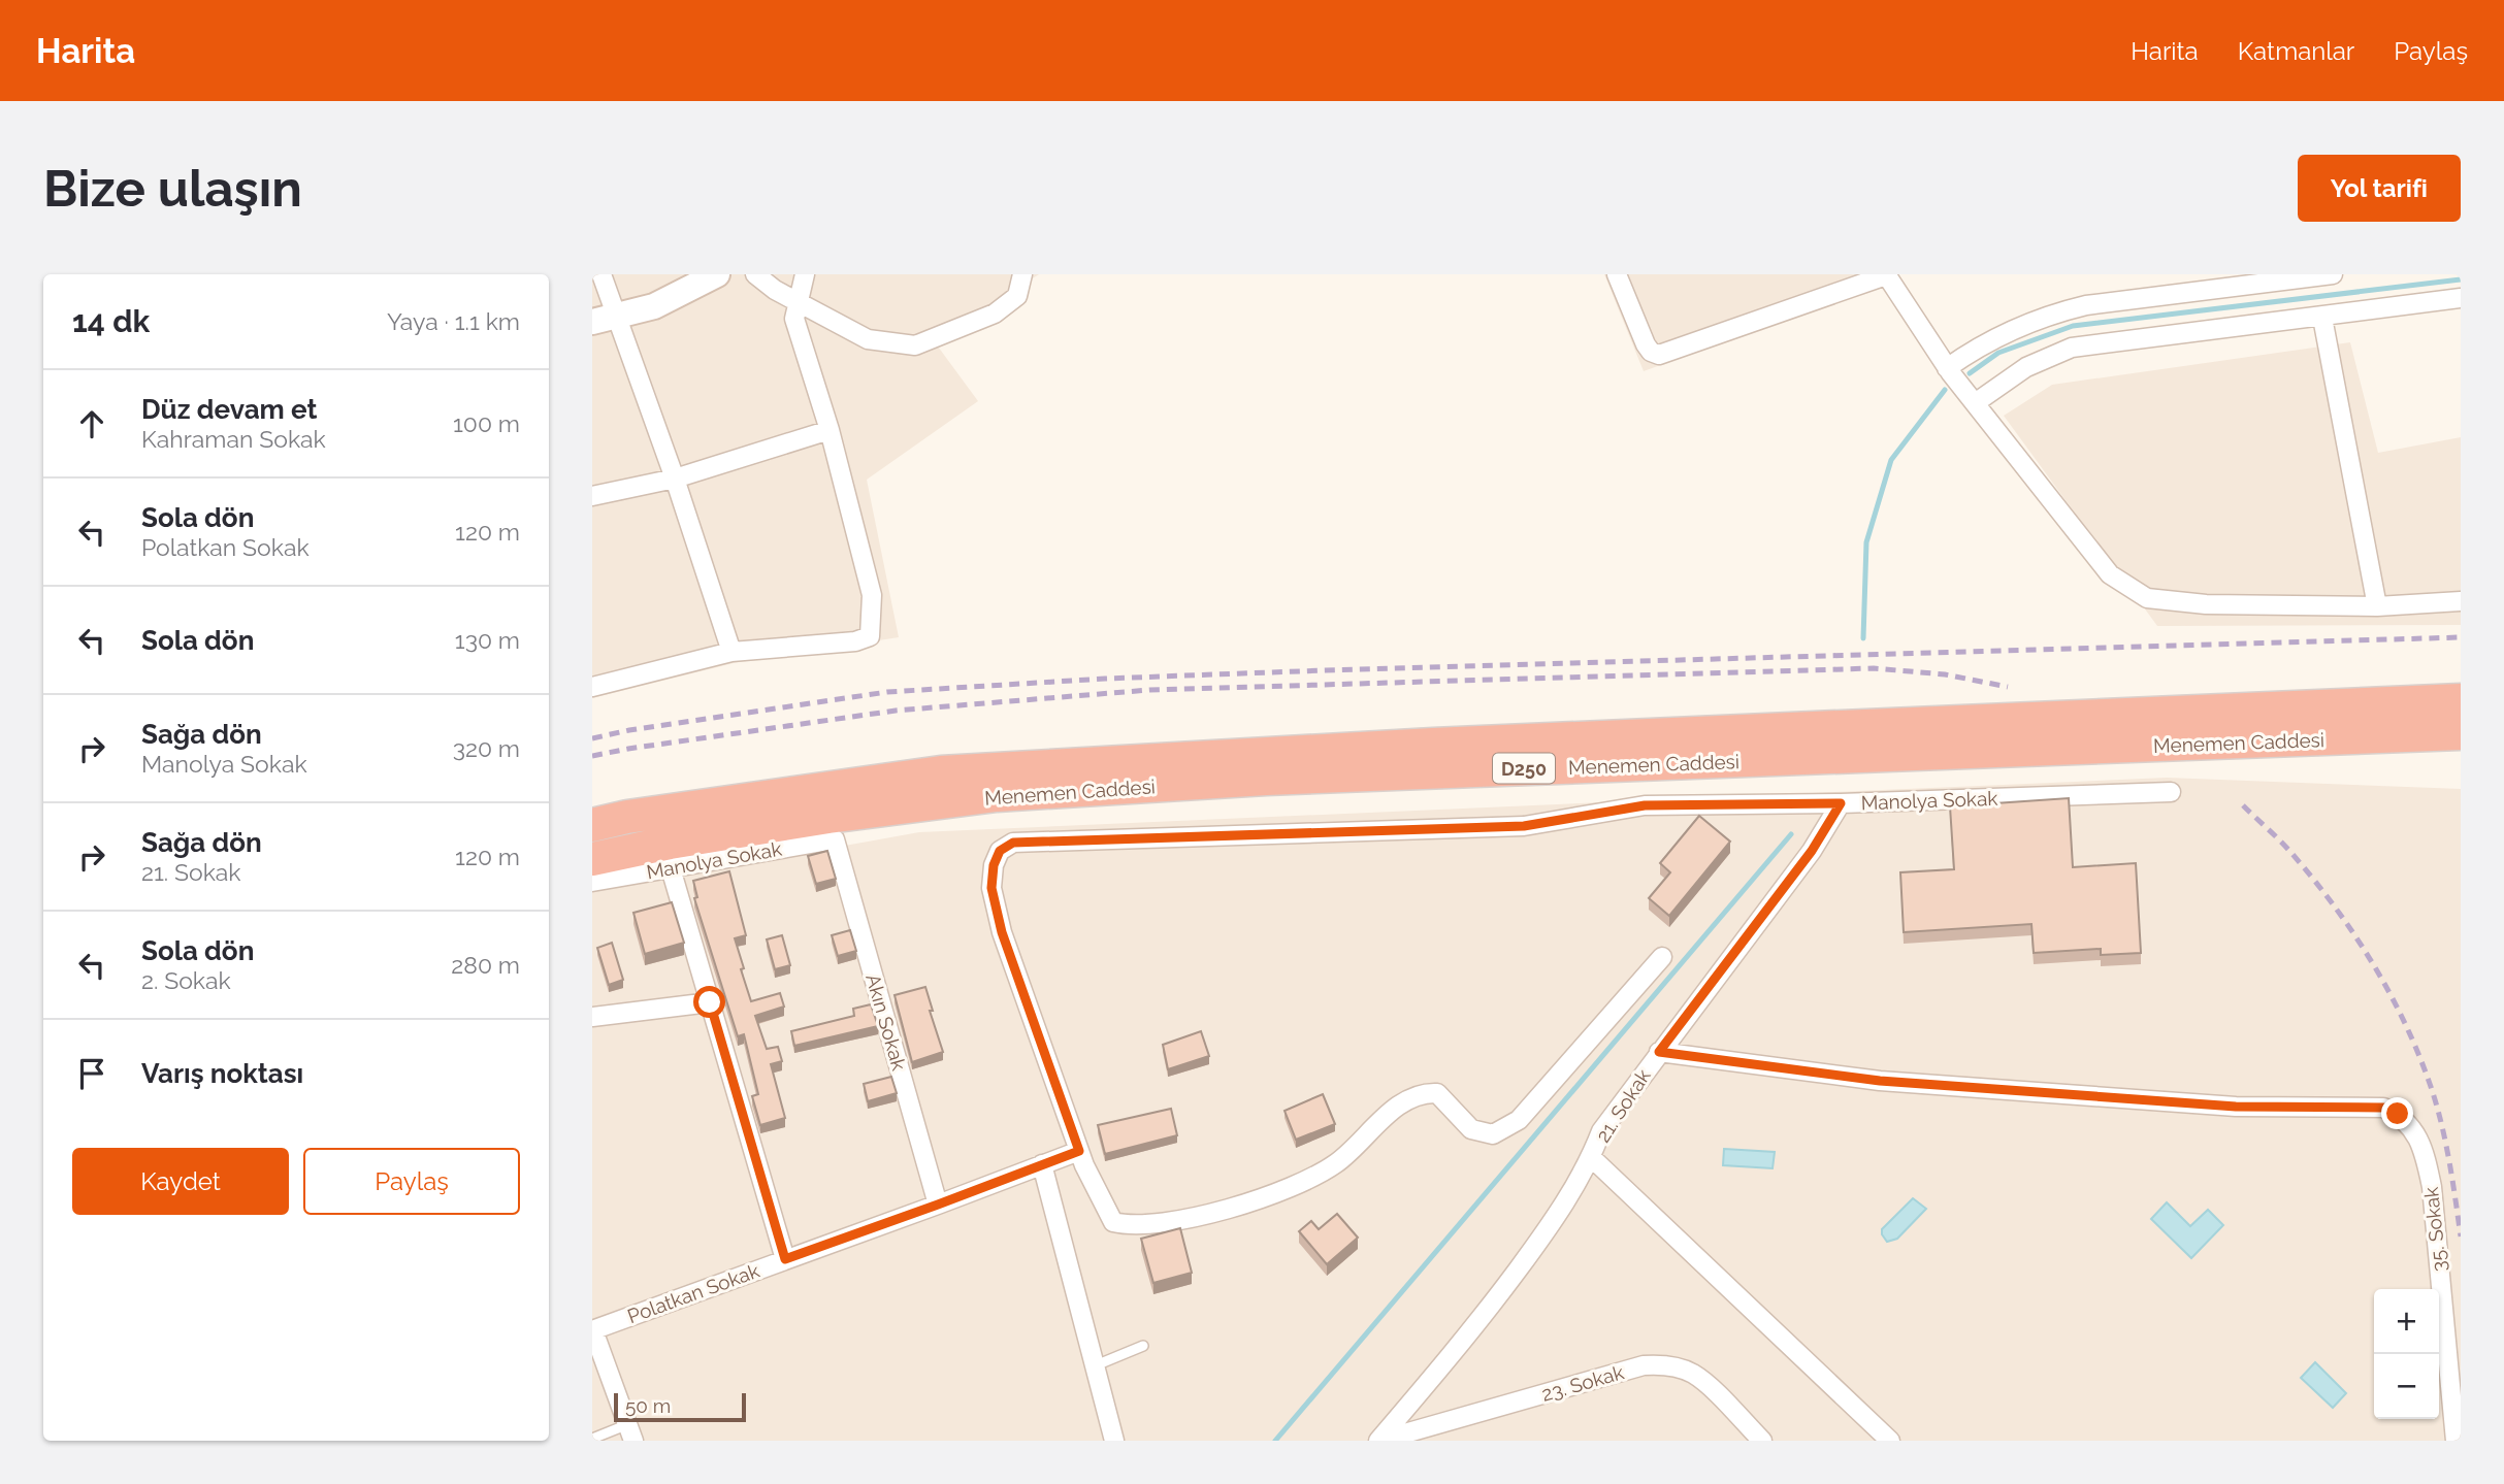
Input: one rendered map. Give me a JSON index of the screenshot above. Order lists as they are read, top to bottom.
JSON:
{
  "streets": {
    "highway": ["Menemen Caddesi", "D250"],
    "street": [
      "Manolya Sokak",
      "Akın Sokak",
      "21. Sokak",
      "35. Sokak",
      "Polatkan Sokak",
      "23. Sokak"
    ]
  },
  "crossings": [
    ["Manolya Sokak", "Akın Sokak"],
    ["Manolya Sokak", "21. Sokak"],
    ["Manolya Sokak", "Polatkan Sokak"],
    ["Akın Sokak", "Polatkan Sokak"],
    ["21. Sokak", "35. Sokak"],
    ["21. Sokak", "23. Sokak"]
  ],
  "scale_bar": "50 m",
  "page": {
    "header": "Harita",
    "nav": ["Harita", "Katmanlar", "Paylaş"],
    "buttons": [
      "Yol tarifi",
      ["Kaydet", "Paylaş"]
    ],
    "title": "Bize ulaşın",
    "heading": ["14 dk", "Yaya · 1.1 km"],
    "list": [
      ["Düz devam et", "Kahraman Sokak", "100 m"],
      ["Sola dön", "Polatkan Sokak", "120 m"],
      ["Sola dön", "130 m"],
      ["Sağa dön", "Manolya Sokak", "320 m"],
      ["Sağa dön", "21. Sokak", "120 m"],
      ["Sola dön", "2. Sokak", "280 m"],
      "Varış noktası"
    ],
    "map_buttons": ["+", "−"],
    "scale": "50 m"
  }
}
